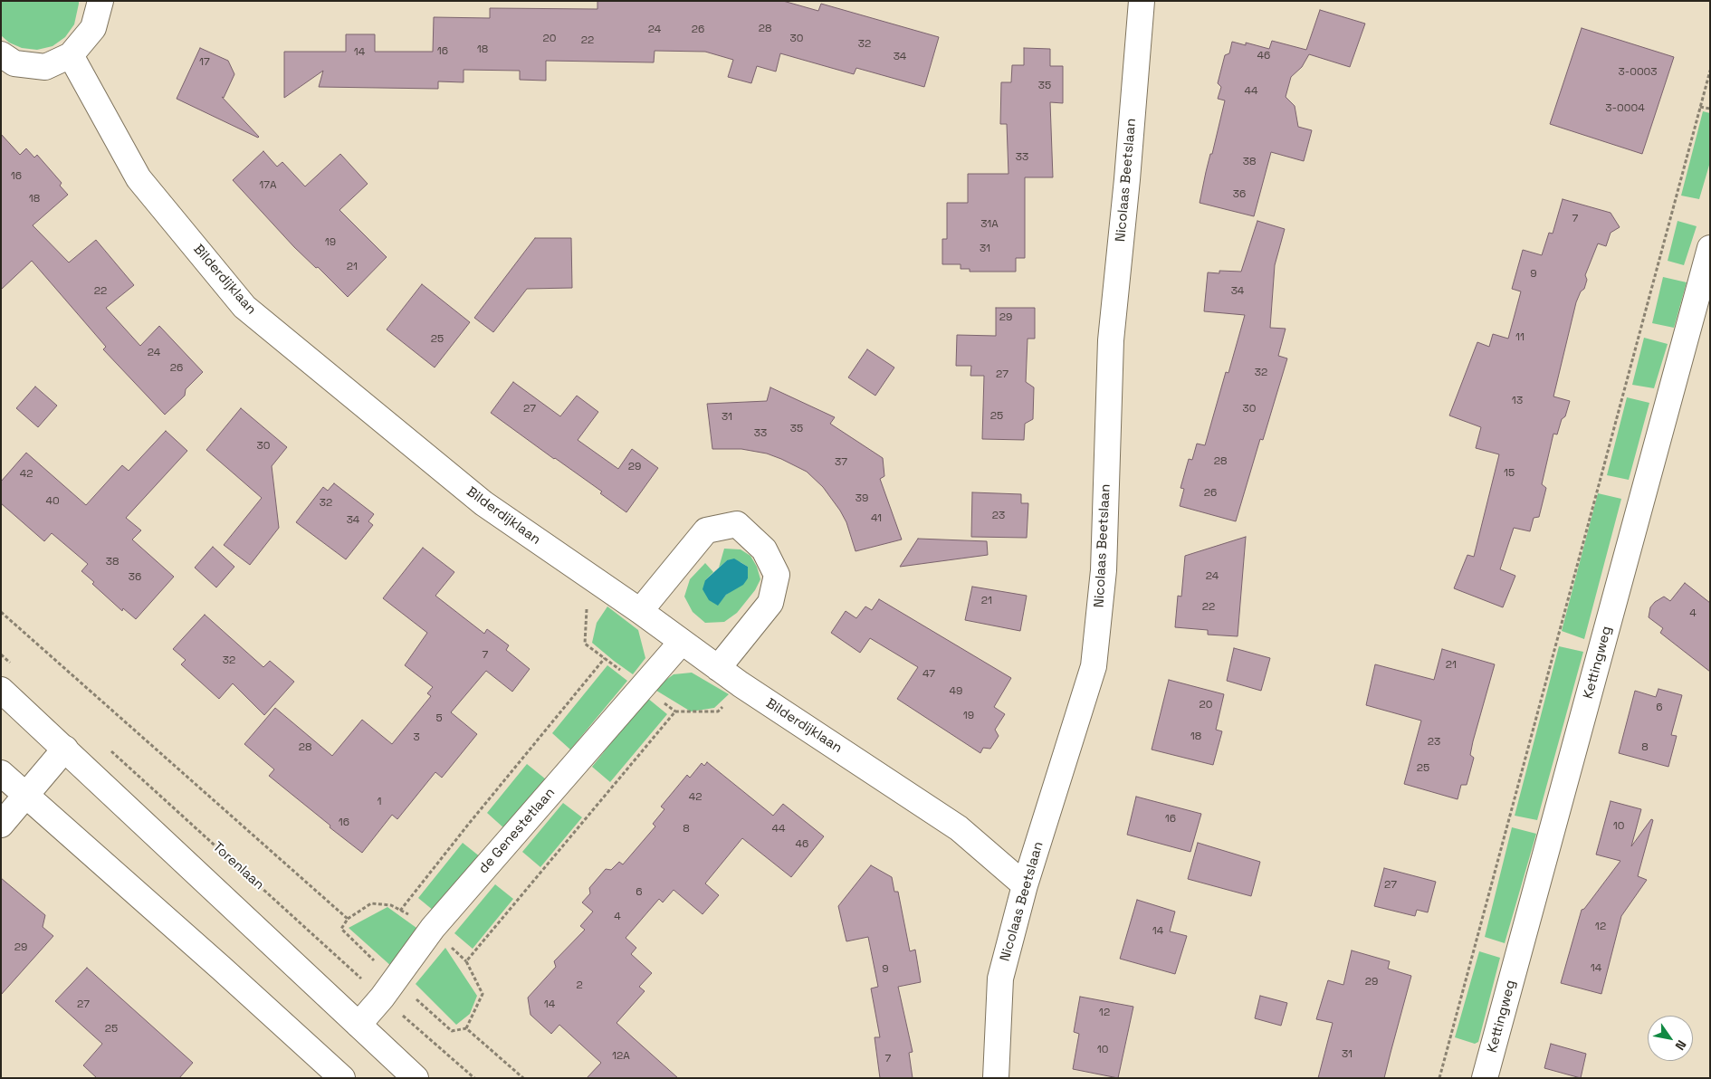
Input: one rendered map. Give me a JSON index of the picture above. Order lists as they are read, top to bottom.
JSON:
{
  "streets": {
    "street": [
      "Nicolaas Beetslaan",
      "Bilderdijklaan",
      "Kettingweg",
      "de Genestetlaan"
    ],
    "path": ["Torenlaan"]
  },
  "crossings": [
    ["Nicolaas Beetslaan", "Bilderdijklaan"],
    ["Bilderdijklaan", "de Genestetlaan"],
    ["de Genestetlaan", "Torenlaan"]
  ],
  "house_numbers": [
    "28",
    "24",
    "26",
    "20",
    "30",
    "22",
    "32",
    "18",
    "16",
    "14",
    "46",
    "34",
    "17",
    "3-0003",
    "35",
    "44",
    "3-0004",
    "33",
    "38",
    "16",
    "17A",
    "36",
    "18",
    "7",
    "31A",
    "19",
    "31",
    "21",
    "9",
    "22",
    "34",
    "29",
    "11",
    "25",
    "24",
    "26",
    "32",
    "27",
    "13",
    "27",
    "30",
    "25",
    "31",
    "35",
    "33",
    "30",
    "28",
    "37",
    "29",
    "15",
    "42",
    "26",
    "39",
    "40",
    "32",
    "23",
    "41",
    "34",
    "38",
    "24",
    "36",
    "21",
    "22",
    "4",
    "7",
    "32",
    "21",
    "47",
    "49",
    "20",
    "6",
    "19",
    "5",
    "18",
    "3",
    "23",
    "28",
    "8",
    "25",
    "42",
    "1",
    "16",
    "16",
    "10",
    "8",
    "44",
    "46",
    "27",
    "6",
    "4",
    "12",
    "14",
    "29",
    "14",
    "9",
    "29",
    "2",
    "27",
    "14",
    "12",
    "25",
    "10",
    "31",
    "12A",
    "7"
  ],
  "north": "bottom right"
}
